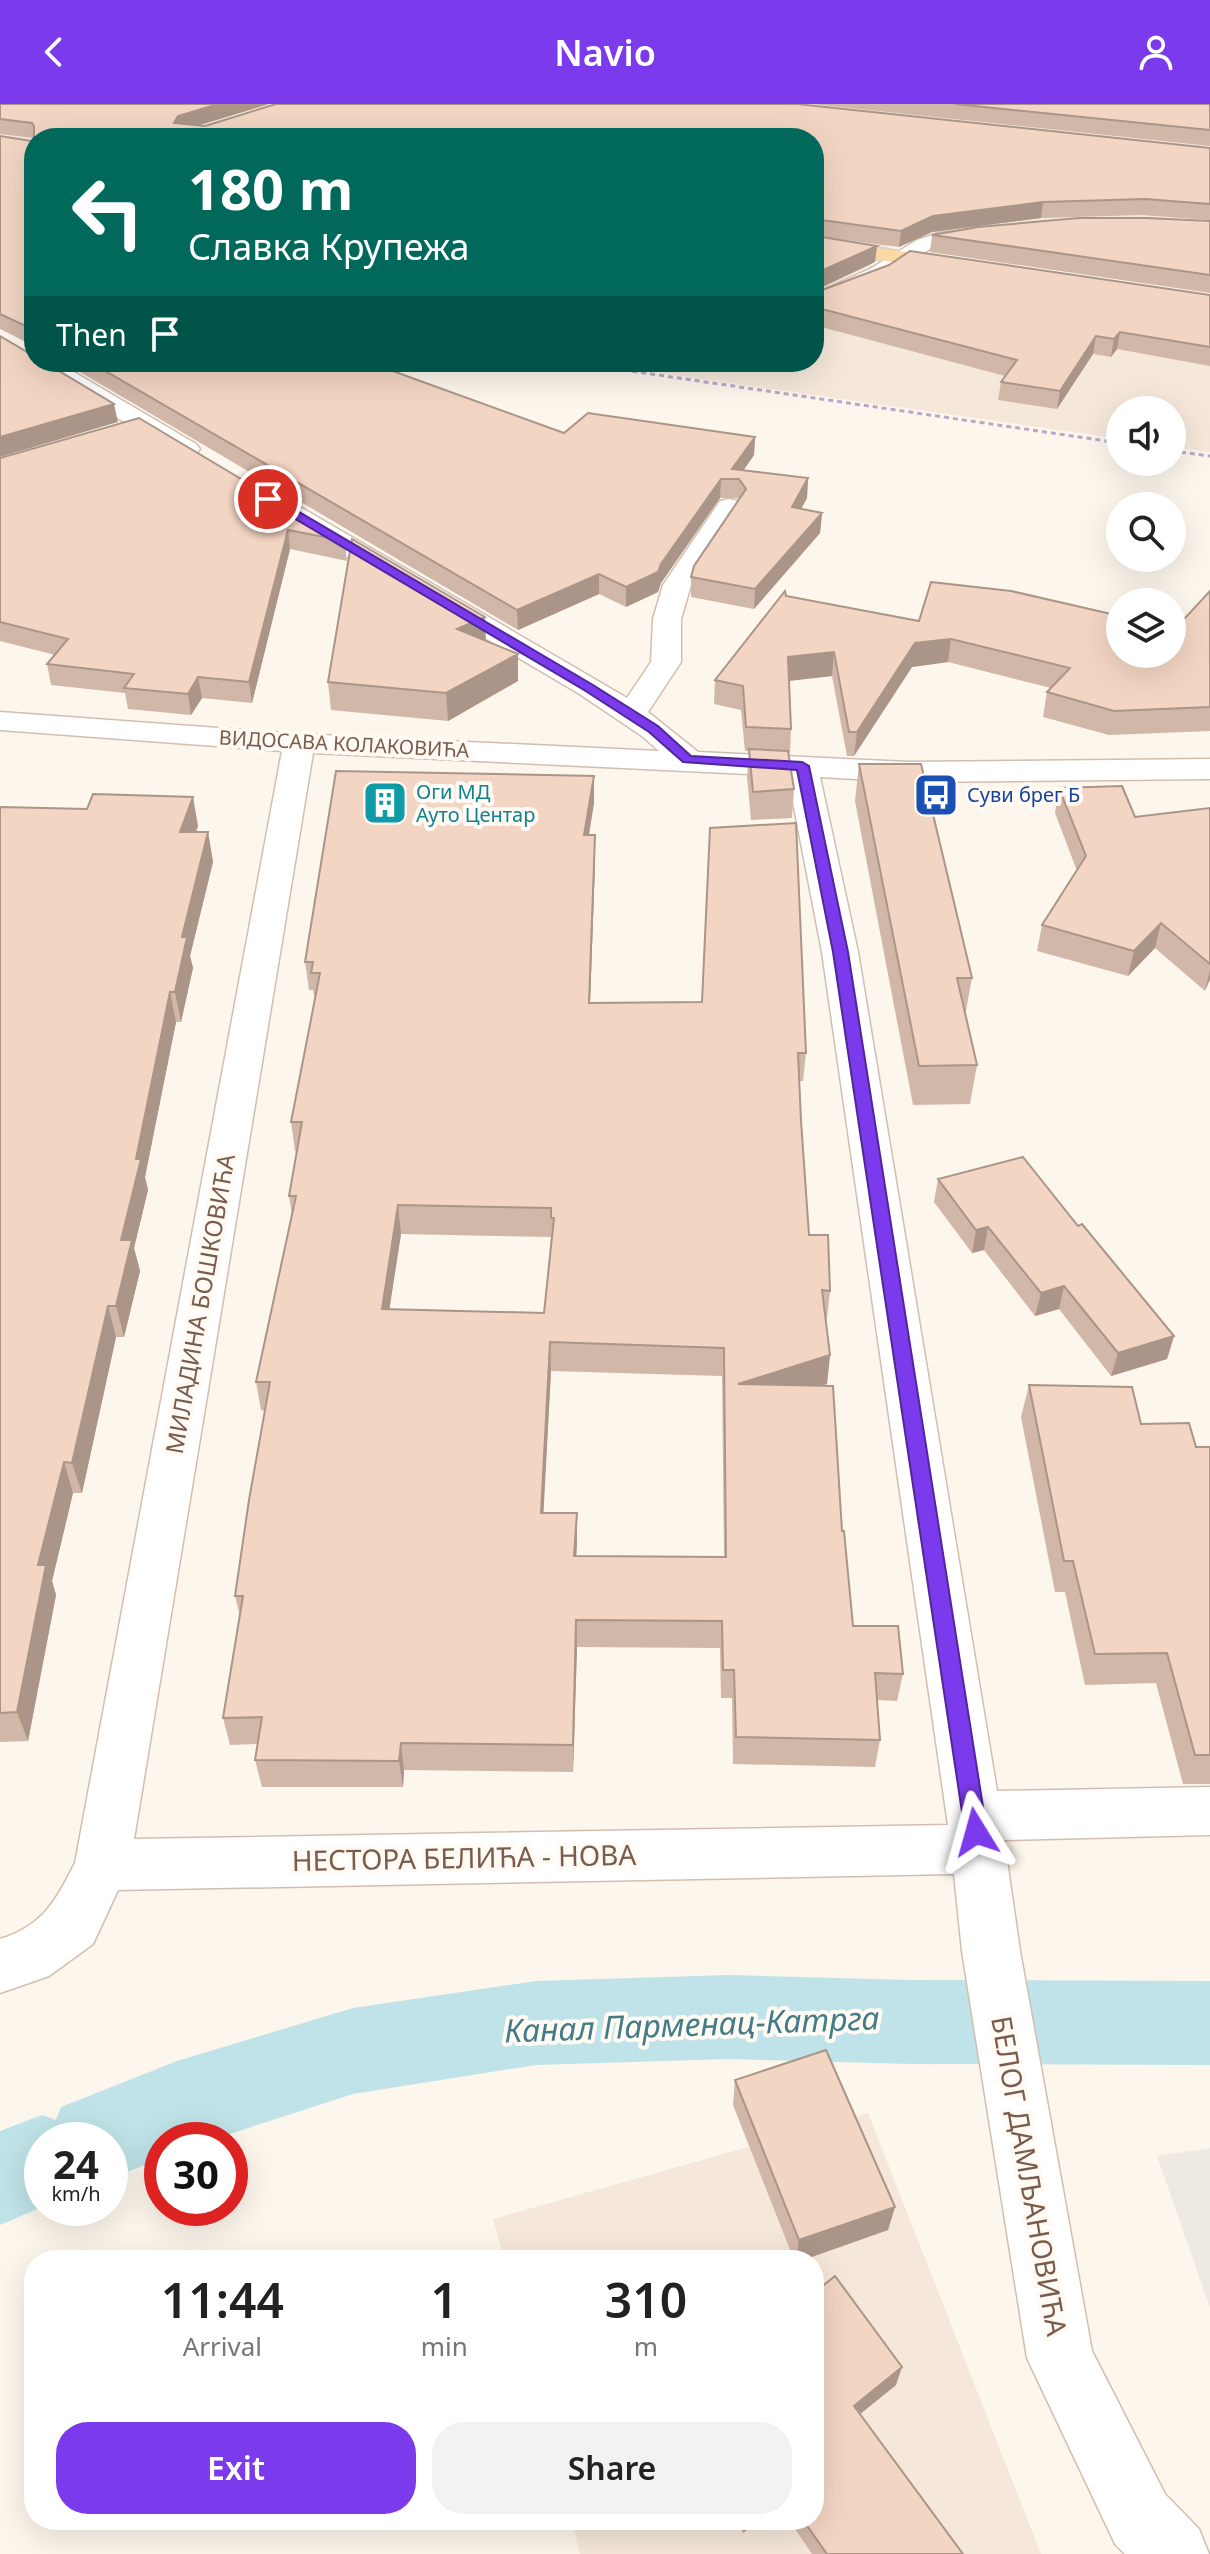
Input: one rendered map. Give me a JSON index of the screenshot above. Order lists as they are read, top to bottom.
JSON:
{
  "streets": {
    "street": [
      "ВИДОСАВА КОЛАКОВИЋА",
      "МИЛАДИНА БОШКОВИЋА",
      "НЕСТОРА БЕЛИЋА - НОВА",
      "БЕЛОГ ДАМЉАНОВИЋА"
    ]
  },
  "crossings": [
    ["ВИДОСАВА КОЛАКОВИЋА", "МИЛАДИНА БОШКОВИЋА"],
    ["ВИДОСАВА КОЛАКОВИЋА", "БЕЛОГ ДАМЉАНОВИЋА"],
    ["МИЛАДИНА БОШКОВИЋА", "НЕСТОРА БЕЛИЋА - НОВА"],
    ["НЕСТОРА БЕЛИЋА - НОВА", "БЕЛОГ ДАМЉАНОВИЋА"]
  ],
  "water": ["Канал Парменац-Катрга"],
  "places": {
    "bus stop": ["Суви брег Б"],
    "building": ["Оги МД Ауто Центар"]
  },
  "page": {
    "header": "Navio",
    "turn": ["180 m", "Славка Крупежа"],
    "then": "Then",
    "speed": "24 km/h",
    "limit": "30",
    "eta": [
      "11:44",
      "Arrival",
      "1",
      "min",
      "310",
      "m"
    ],
    "buttons": ["Exit", "Share"]
  }
}
